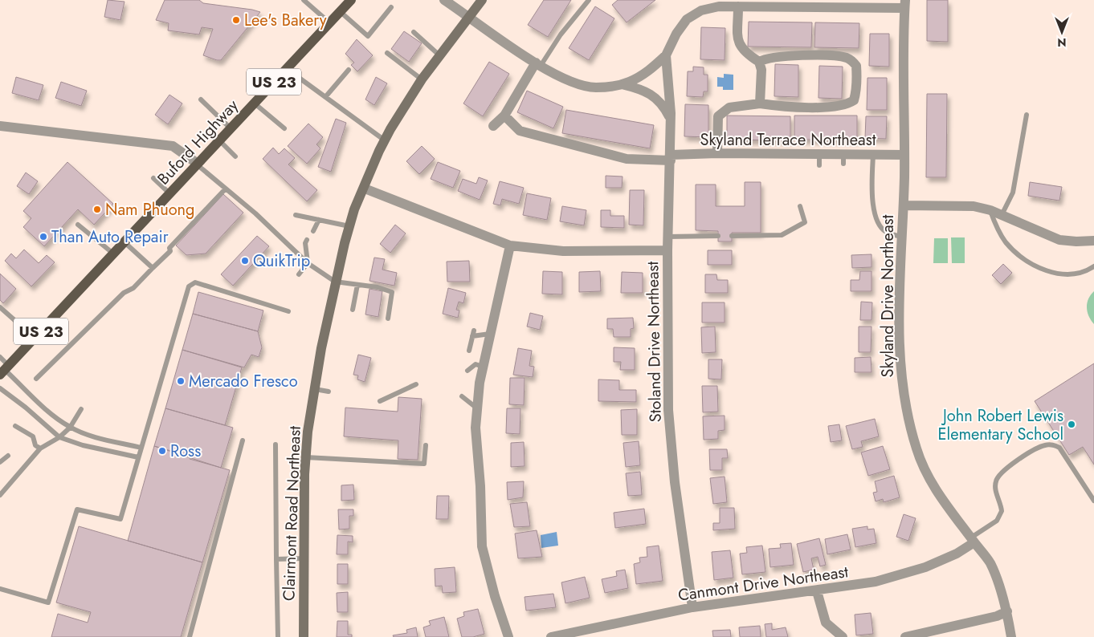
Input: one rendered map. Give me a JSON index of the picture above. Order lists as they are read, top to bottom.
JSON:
{
  "streets": {
    "main road": ["US 23", "Buford Highway", "Clairmont Road Northeast"],
    "street": [
      "Skyland Terrace Northeast",
      "Skyland Drive Northeast",
      "Stoland Drive Northeast",
      "Canmont Drive Northeast"
    ]
  },
  "crossings": [
    ["Skyland Terrace Northeast", "Skyland Drive Northeast"],
    ["Skyland Terrace Northeast", "Stoland Drive Northeast"],
    ["Skyland Drive Northeast", "Canmont Drive Northeast"],
    ["Stoland Drive Northeast", "Canmont Drive Northeast"]
  ],
  "places": [
    "Lee's Bakery",
    "Nam Phuong",
    "Than Auto Repair",
    "QuikTrip",
    "Mercado Fresco",
    "John Robert Lewis Elementary School",
    "Ross"
  ],
  "north": "bottom"
}
